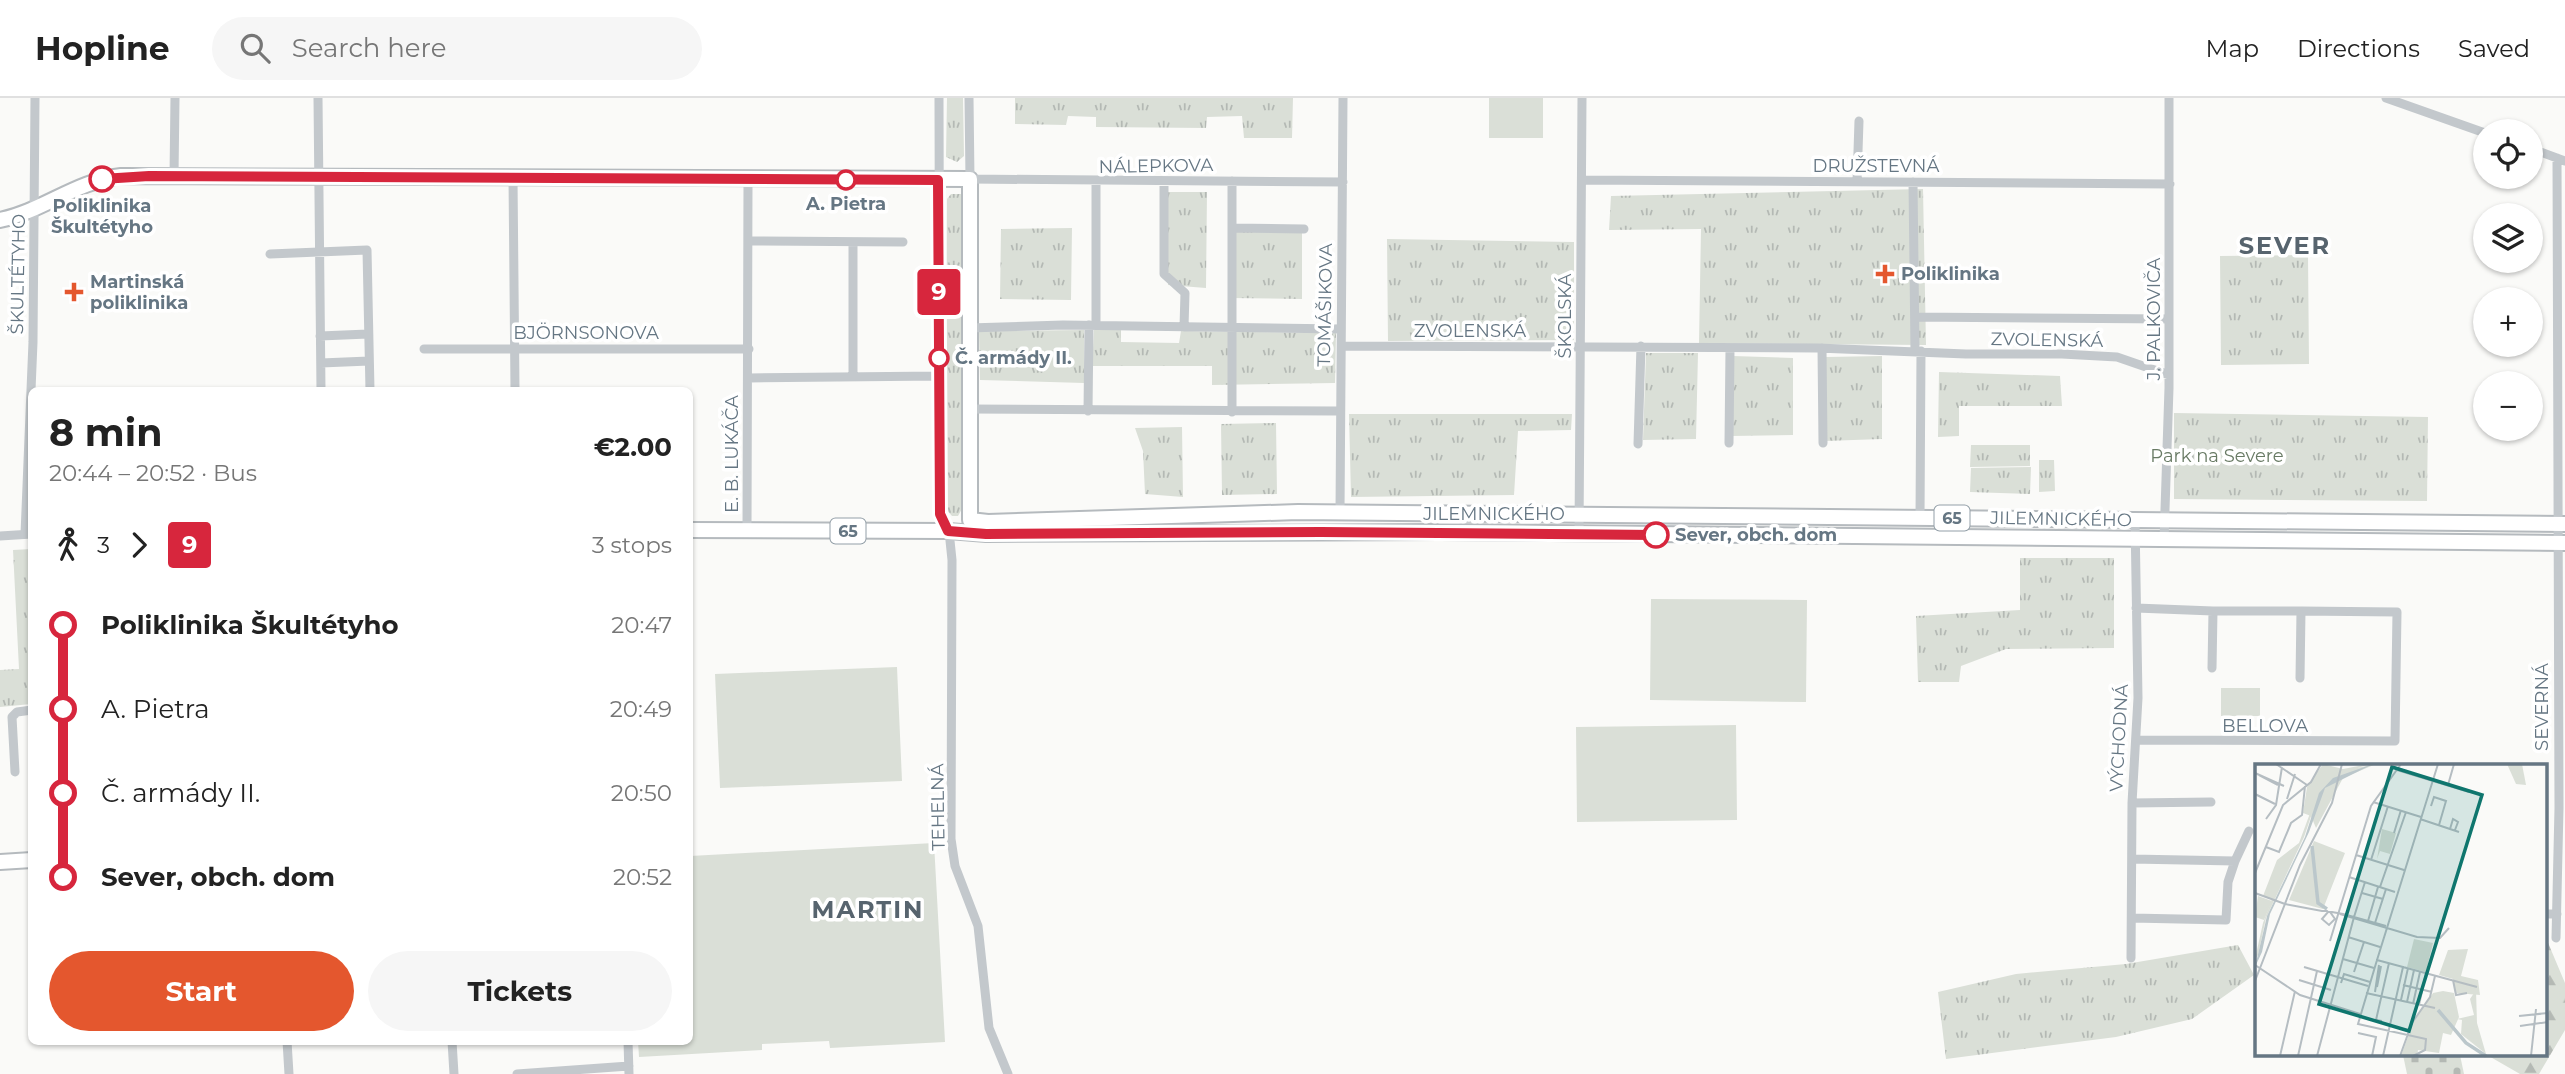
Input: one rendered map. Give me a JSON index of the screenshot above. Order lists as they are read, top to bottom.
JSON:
{
  "streets": {
    "main road": ["JILEMNICKÉHO", "65"],
    "street": [
      "NÁLEPKOVA",
      "DRUŽSTEVNÁ",
      "ŠKULTÉTYHO",
      "TOMÁŠIKOVA",
      "ŠKOLSKÁ",
      "J. PALKOVIČA",
      "ZVOLENSKÁ",
      "BJÖRNSONOVA",
      "E. B. LUKÁČA",
      "SEVERNÁ",
      "BELLOVA",
      "VÝCHODNÁ",
      "TEHELNÁ"
    ]
  },
  "crossings": [
    ["NÁLEPKOVA", "TOMÁŠIKOVA"],
    ["DRUŽSTEVNÁ", "ŠKOLSKÁ"],
    ["DRUŽSTEVNÁ", "J. PALKOVIČA"],
    ["TOMÁŠIKOVA", "ZVOLENSKÁ"],
    ["TOMÁŠIKOVA", "JILEMNICKÉHO"],
    ["ŠKOLSKÁ", "ZVOLENSKÁ"],
    ["ŠKOLSKÁ", "JILEMNICKÉHO"],
    ["J. PALKOVIČA", "ZVOLENSKÁ"],
    ["J. PALKOVIČA", "JILEMNICKÉHO"],
    ["BJÖRNSONOVA", "E. B. LUKÁČA"],
    ["E. B. LUKÁČA", "65"],
    ["E. B. LUKÁČA", "TEHELNÁ"],
    ["JILEMNICKÉHO", "65"],
    ["JILEMNICKÉHO", "SEVERNÁ"],
    ["JILEMNICKÉHO", "VÝCHODNÁ"],
    ["JILEMNICKÉHO", "TEHELNÁ"],
    ["65", "TEHELNÁ"],
    ["BELLOVA", "VÝCHODNÁ"]
  ],
  "districts": ["SEVER", "MARTIN"],
  "parks": ["Park na Severe"],
  "places": {
    "other": [
      "Poliklinika Škultétyho",
      "A. Pietra",
      "Č. armády II.",
      "Sever, obch. dom"
    ],
    "health": ["Poliklinika", "Martinská poliklinika"]
  },
  "lines": ["bus line 9"],
  "page": {
    "header": "Hopline",
    "search": "Search here",
    "nav": ["Map", "Directions", "Saved"],
    "on_map": "9",
    "map_buttons": ["+", "−"],
    "heading": ["8 min", "20:44 – 20:52 · Bus", "€2.00"],
    "legs": ["3", "9", "3 stops"],
    "list": [
      {
        "name": "Poliklinika Škultétyho",
        "value": "20:47"
      },
      {
        "name": "A. Pietra",
        "value": "20:49"
      },
      {
        "name": "Č. armády II.",
        "value": "20:50"
      },
      {
        "name": "Sever, obch. dom",
        "value": "20:52"
      }
    ],
    "buttons": ["Start", "Tickets"]
  }
}
